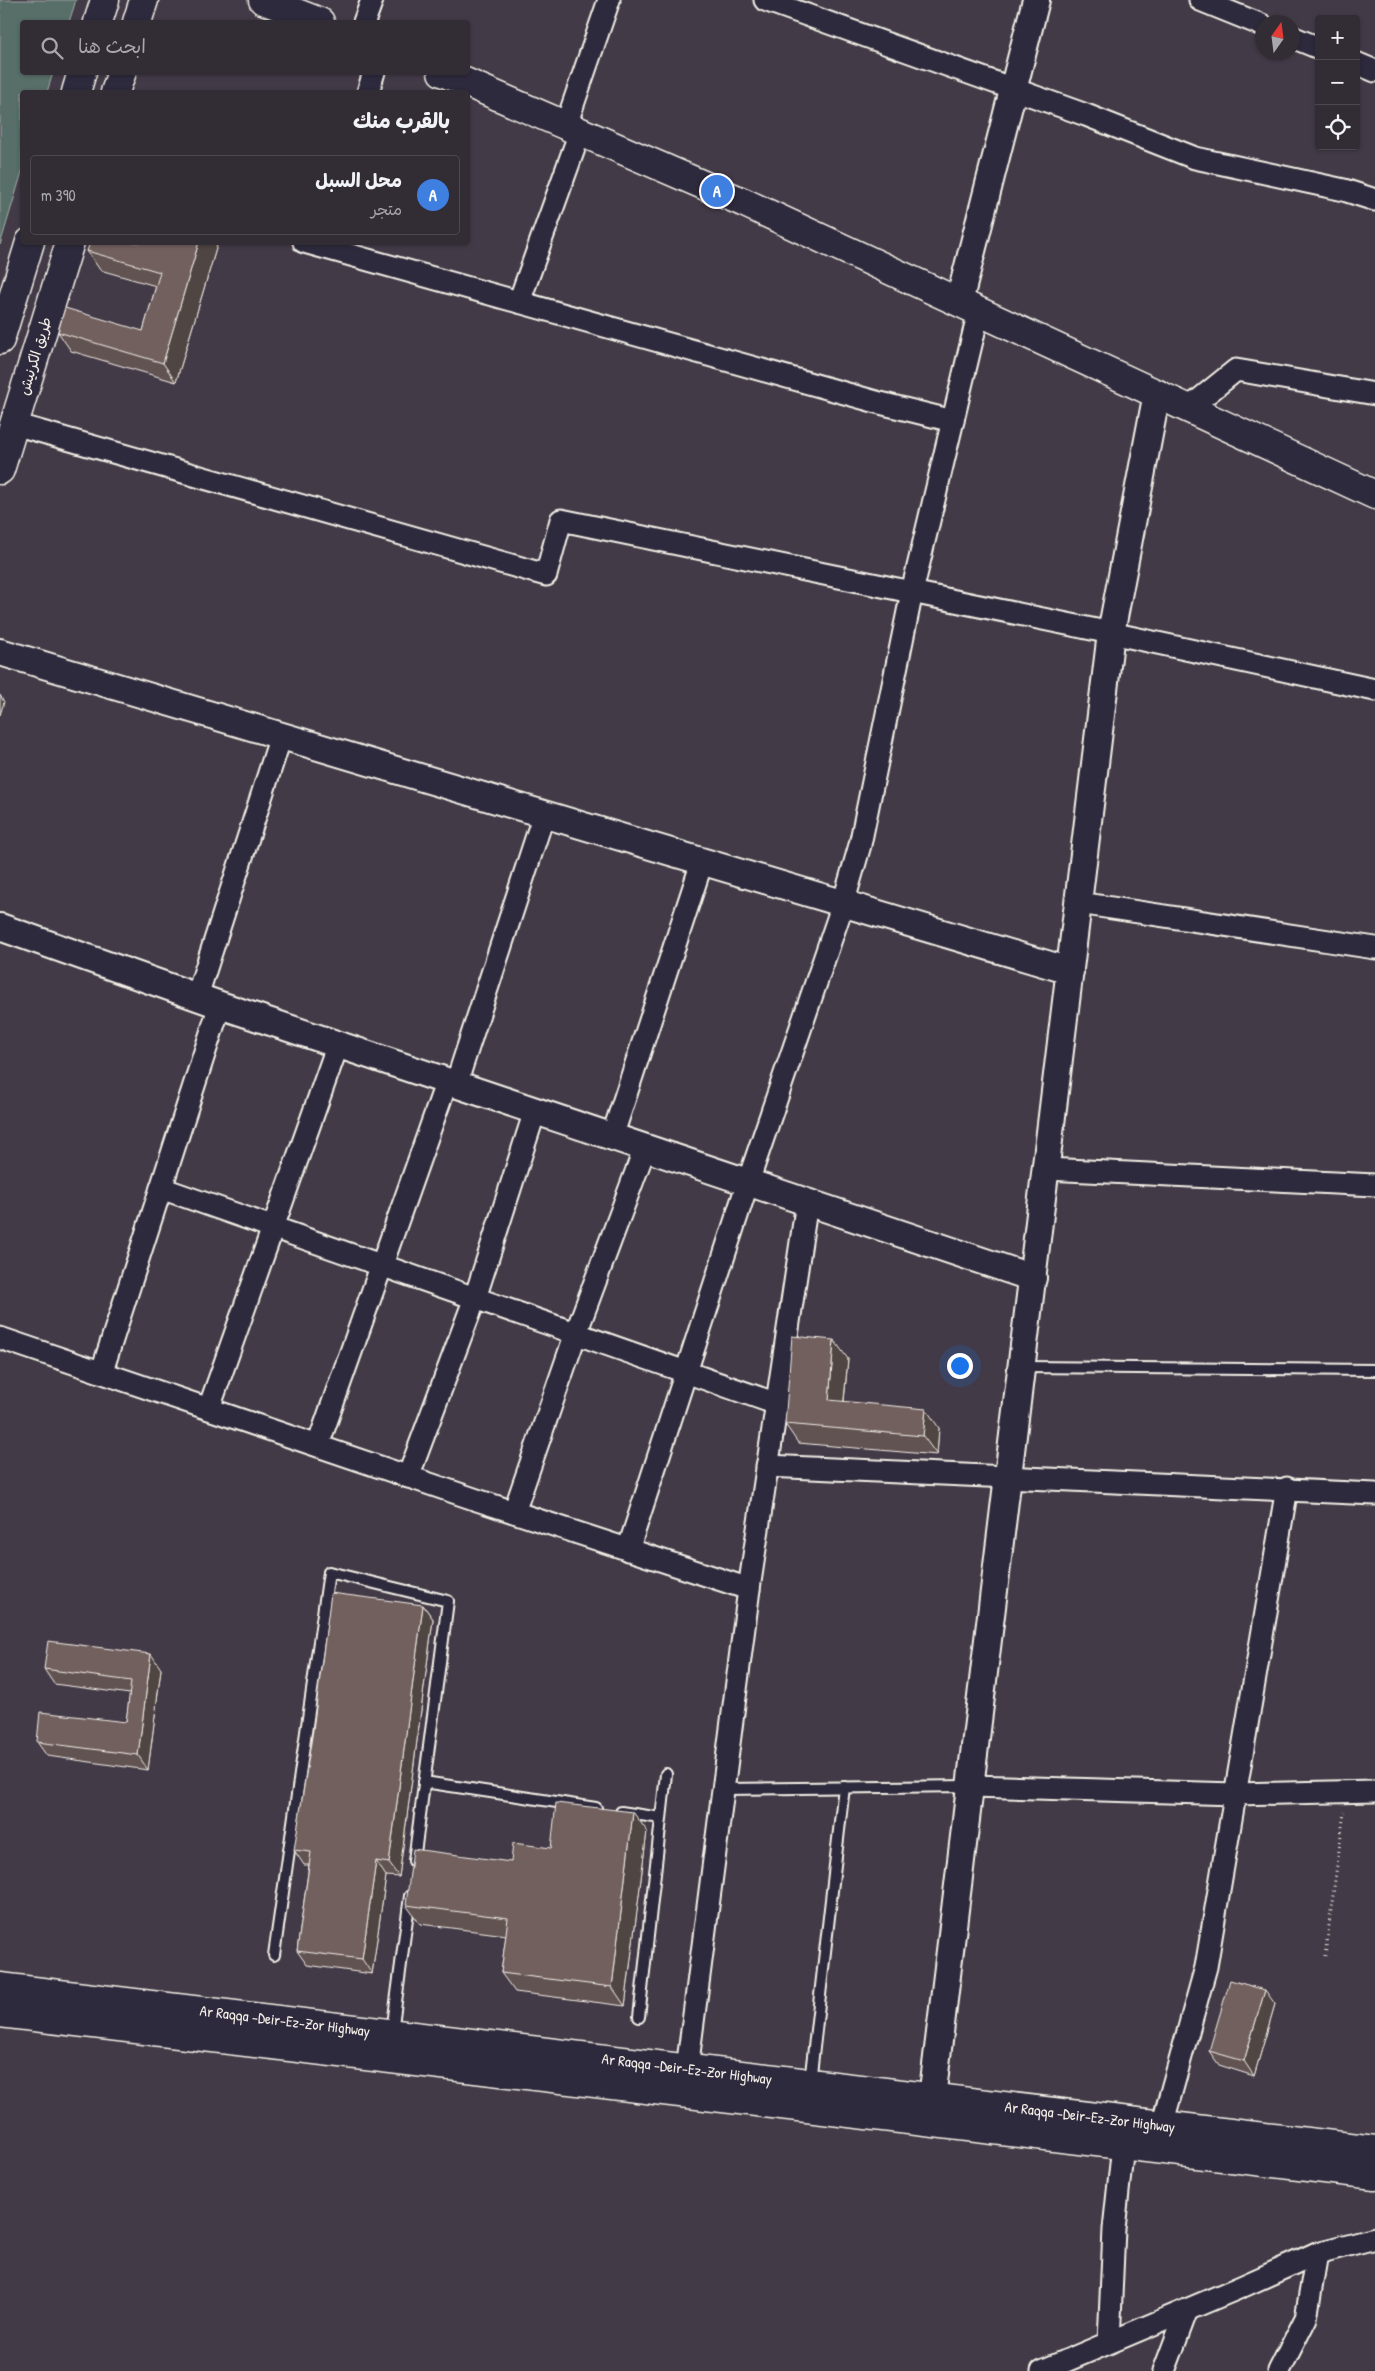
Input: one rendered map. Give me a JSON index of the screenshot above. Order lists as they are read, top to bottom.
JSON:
{
  "streets": {
    "main road": ["طريق الكرنيش", "Ar Raqqa -Deir-Ez-Zor Highway"]
  },
  "north": "top",
  "page": {
    "map_buttons": ["+", "−"],
    "search": "ابحث هنا",
    "heading": "بالقرب منك",
    "list": [
      {
        "mark": "A",
        "name": "محل السبل",
        "note": "متجر",
        "value": "390 m"
      }
    ],
    "pins": "A"
  }
}
